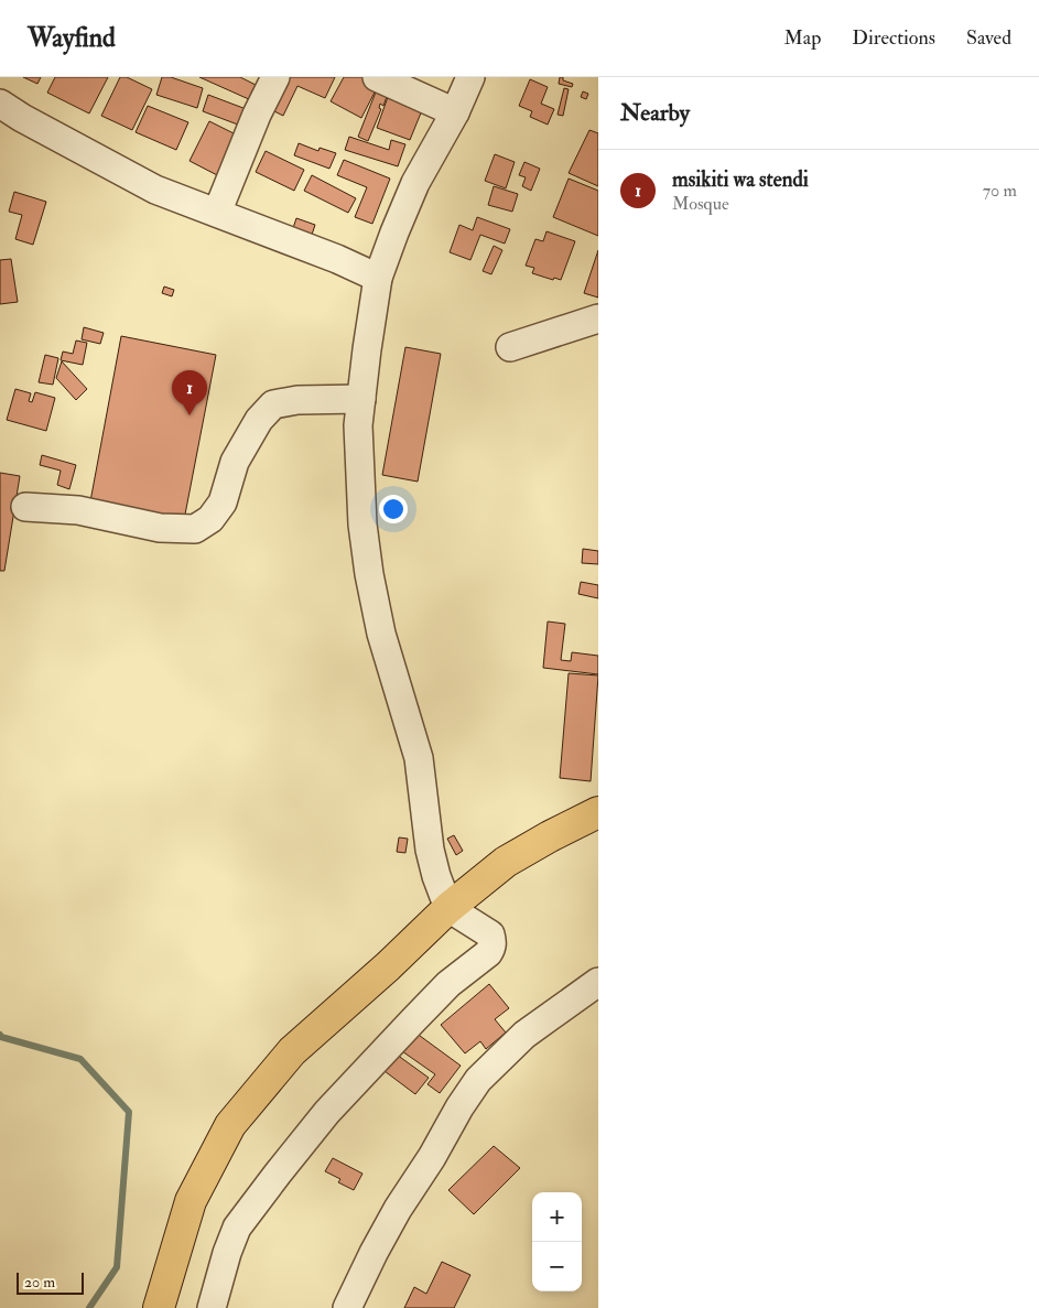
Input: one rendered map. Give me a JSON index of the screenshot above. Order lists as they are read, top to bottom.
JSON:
{
  "scale_bar": "20 m",
  "page": {
    "header": "Wayfind",
    "nav": ["Map", "Directions", "Saved"],
    "heading": "Nearby",
    "list": [
      {
        "mark": "1",
        "name": "msikiti wa stendi",
        "note": "Mosque",
        "value": "70 m"
      }
    ],
    "pins": "1",
    "map_buttons": ["+", "−"],
    "scale": "20 m"
  }
}
